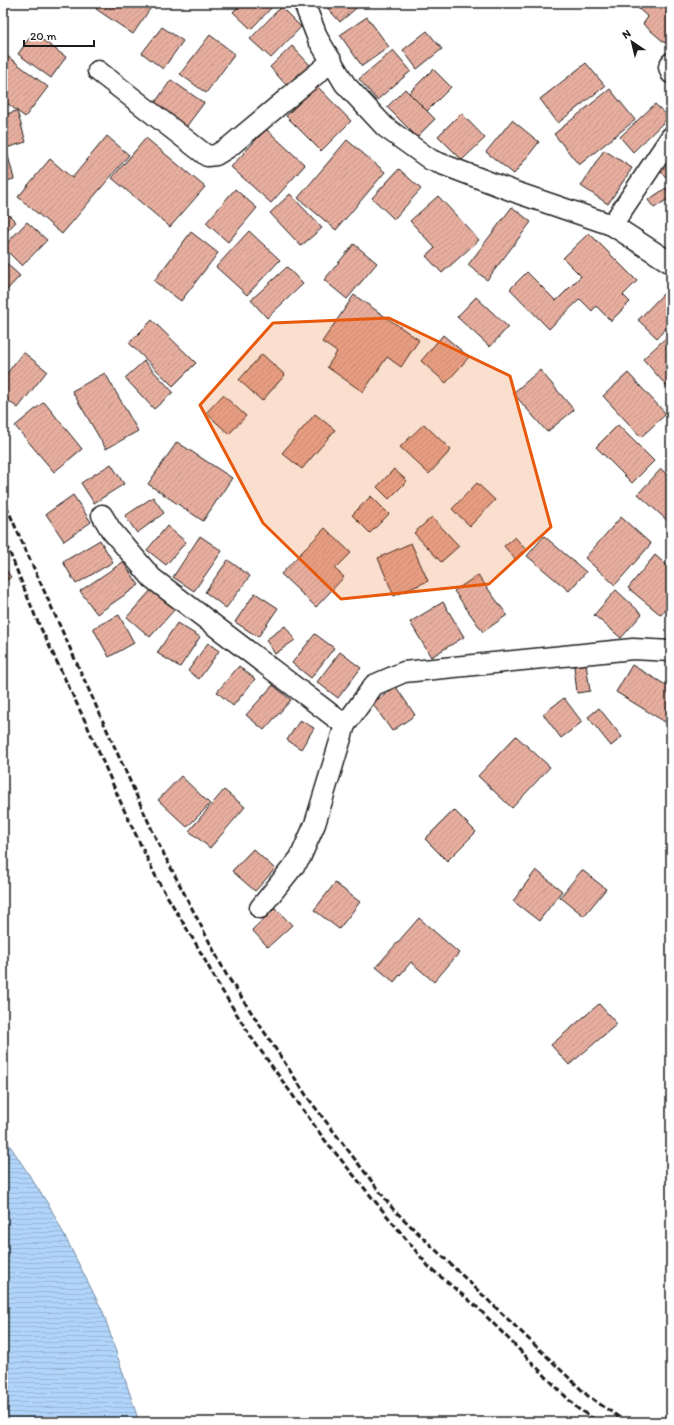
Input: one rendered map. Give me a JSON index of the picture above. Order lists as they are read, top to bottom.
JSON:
{
  "scale_bar": "20 m",
  "north": "top left"
}
